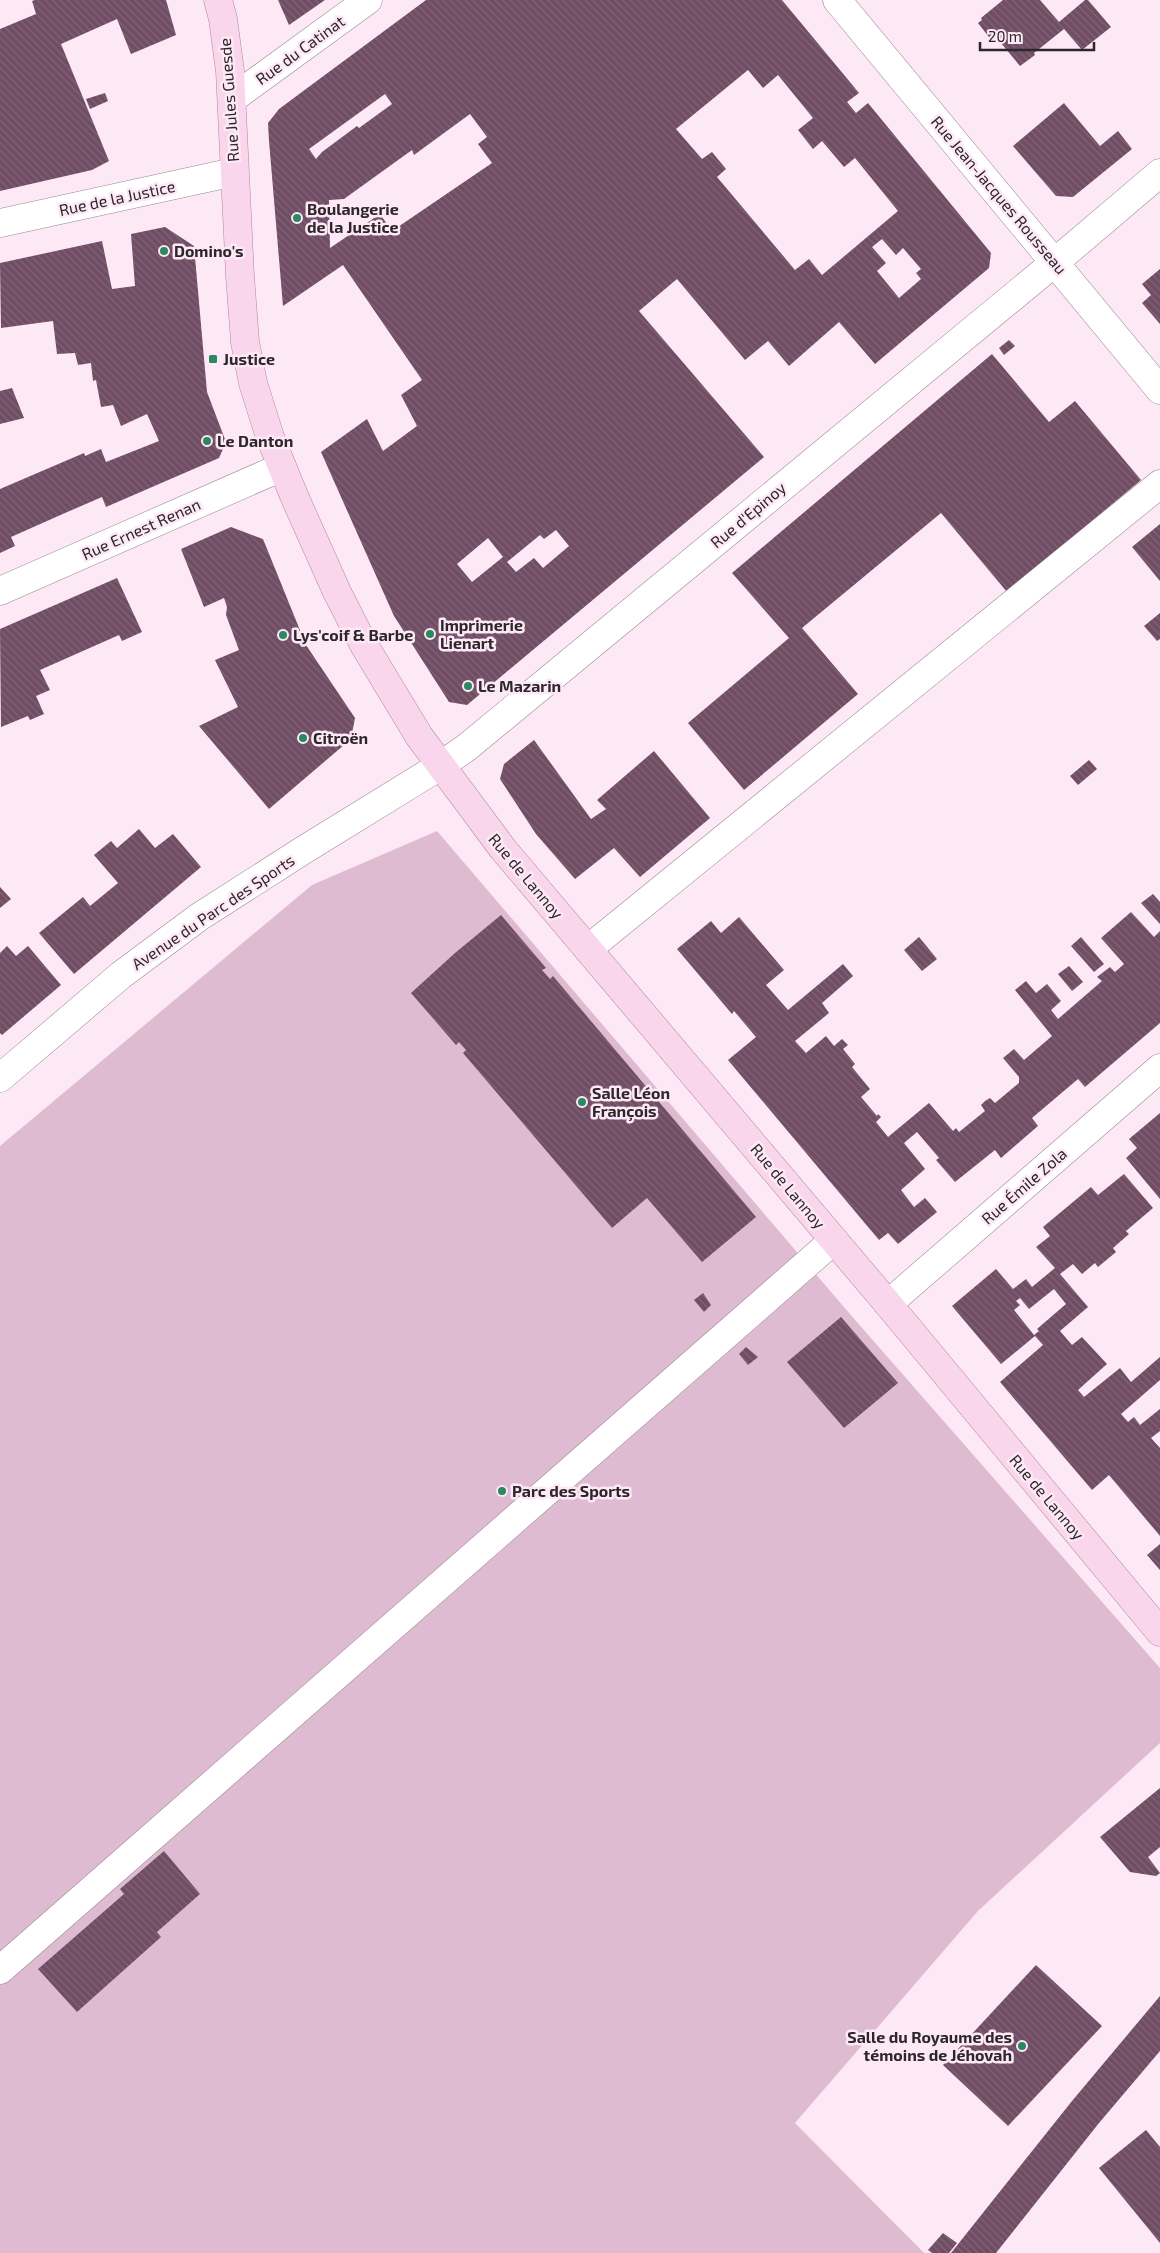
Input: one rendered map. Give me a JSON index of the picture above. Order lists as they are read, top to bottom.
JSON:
{
  "streets": {
    "main road": ["Rue Jules Guesde", "Rue de Lannoy"],
    "street": [
      "Rue du Catinat",
      "Rue Jean-Jacques Rousseau",
      "Rue de la Justice",
      "Rue d'Epinoy",
      "Rue Ernest Renan",
      "Avenue du Parc des Sports",
      "Rue Émile Zola"
    ]
  },
  "crossings": [
    ["Rue du Catinat", "Rue Jules Guesde"],
    ["Rue Jules Guesde", "Rue de la Justice"],
    ["Rue Jules Guesde", "Rue Ernest Renan"],
    ["Rue Jules Guesde", "Rue de Lannoy"],
    ["Rue Jean-Jacques Rousseau", "Rue d'Epinoy"],
    ["Rue d'Epinoy", "Rue de Lannoy"],
    ["Rue d'Epinoy", "Avenue du Parc des Sports"],
    ["Rue Ernest Renan", "Rue de Lannoy"],
    ["Rue de Lannoy", "Avenue du Parc des Sports"],
    ["Rue de Lannoy", "Rue Émile Zola"]
  ],
  "places": {
    "other": [
      "Boulangerie de la Justice",
      "Domino's",
      "Le Danton",
      "Imprimerie Lienart",
      "Lys'coif & Barbe",
      "Le Mazarin",
      "Citroën",
      "Salle Léon François",
      "Parc des Sports",
      "Salle du Royaume des témoins de Jéhovah"
    ],
    "transit": ["Justice"]
  },
  "scale_bar": "20 m"
}
